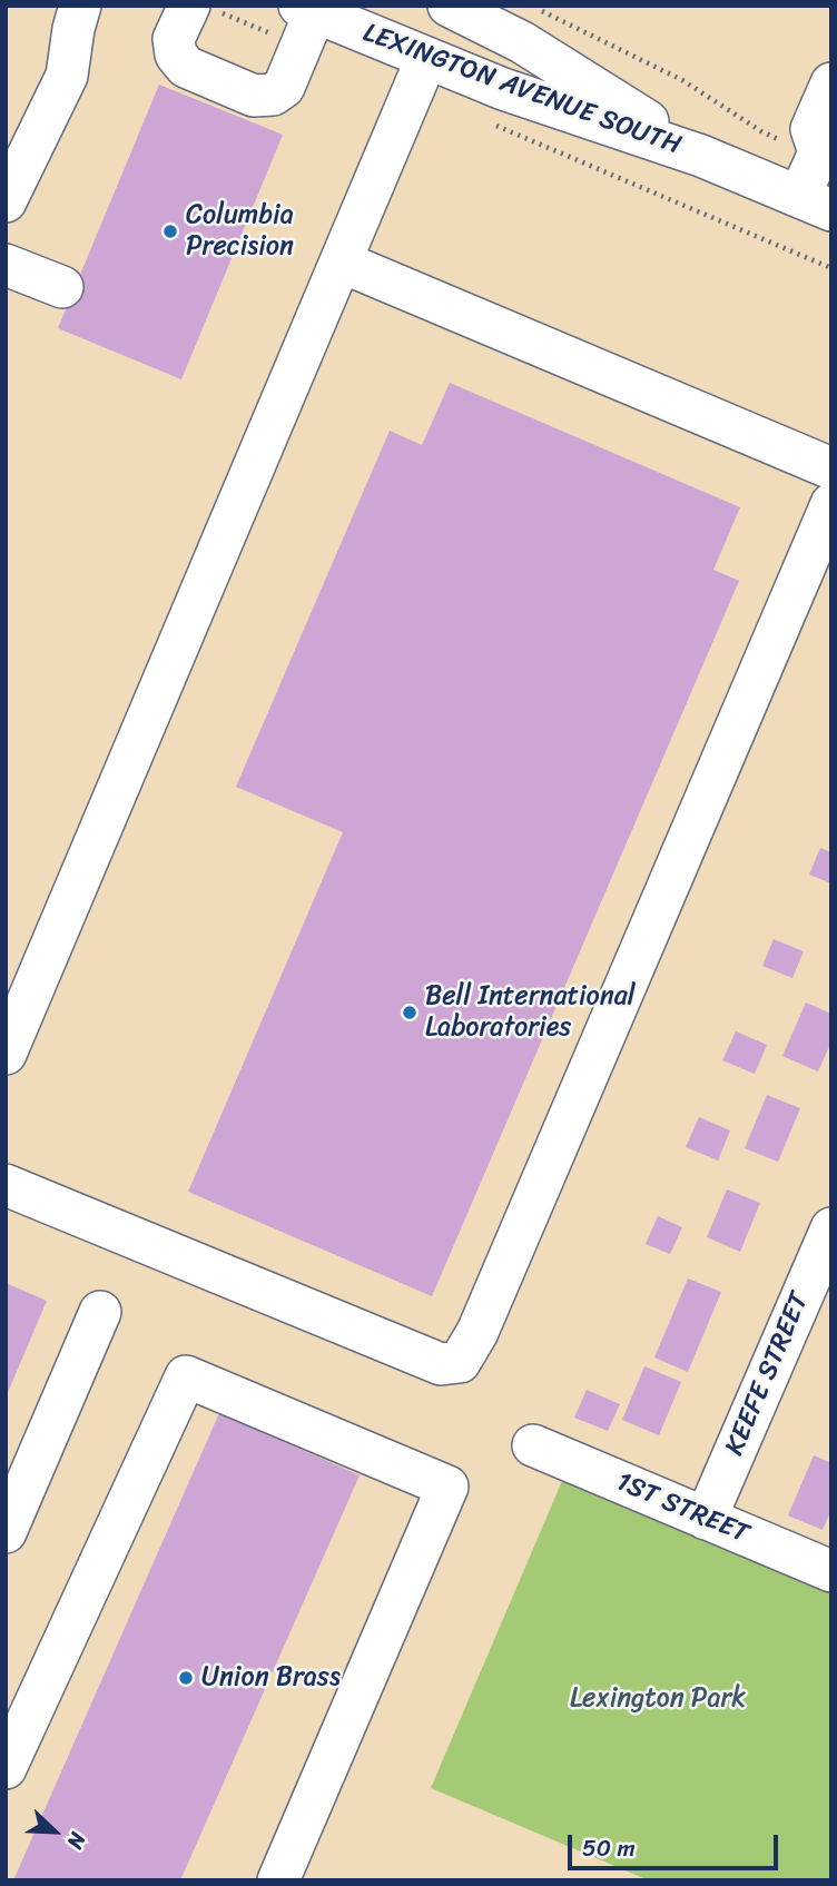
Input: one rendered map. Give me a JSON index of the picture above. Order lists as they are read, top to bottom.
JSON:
{
  "streets": {
    "street": ["LEXINGTON AVENUE SOUTH", "KEEFE STREET", "1ST STREET"]
  },
  "crossings": [
    ["KEEFE STREET", "1ST STREET"]
  ],
  "parks": ["Lexington Park"],
  "places": ["Columbia Precision", "Bell International Laboratories", "Union Brass"],
  "scale_bar": "50 m",
  "north": "bottom right"
}
